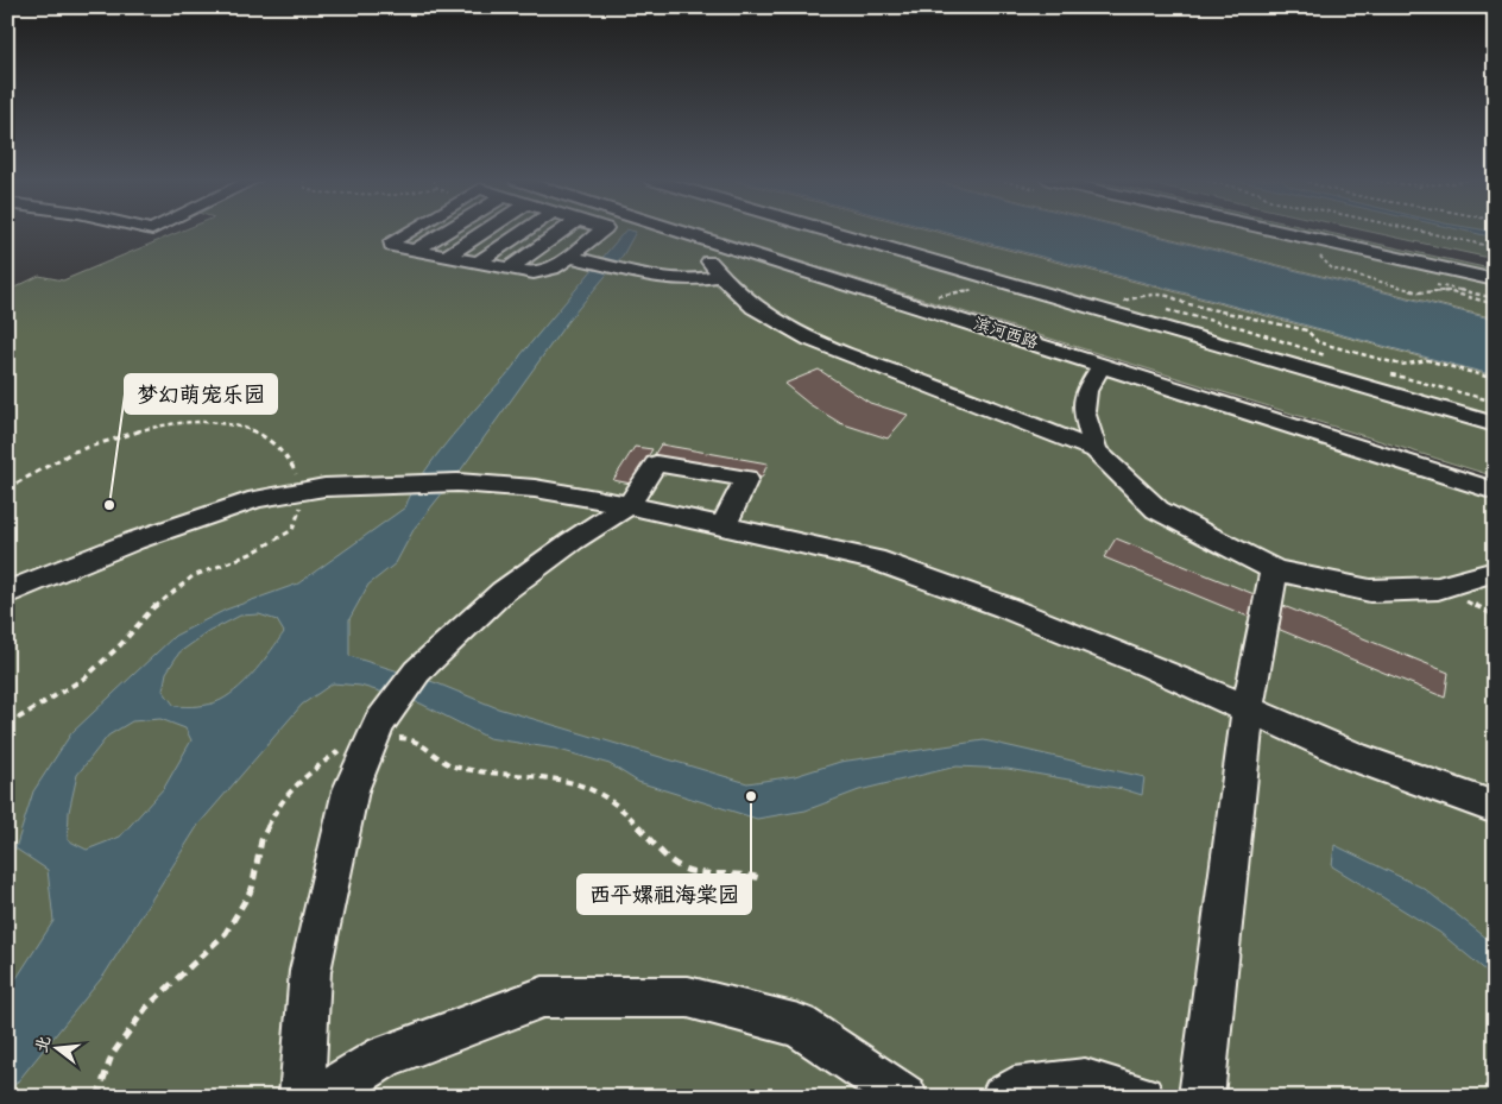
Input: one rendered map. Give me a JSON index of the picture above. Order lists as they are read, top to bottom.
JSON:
{
  "streets": {
    "street": ["滨河西路"]
  },
  "places": ["梦幻萌宠乐园", "西平嫘祖海棠园"],
  "north": "left"
}
